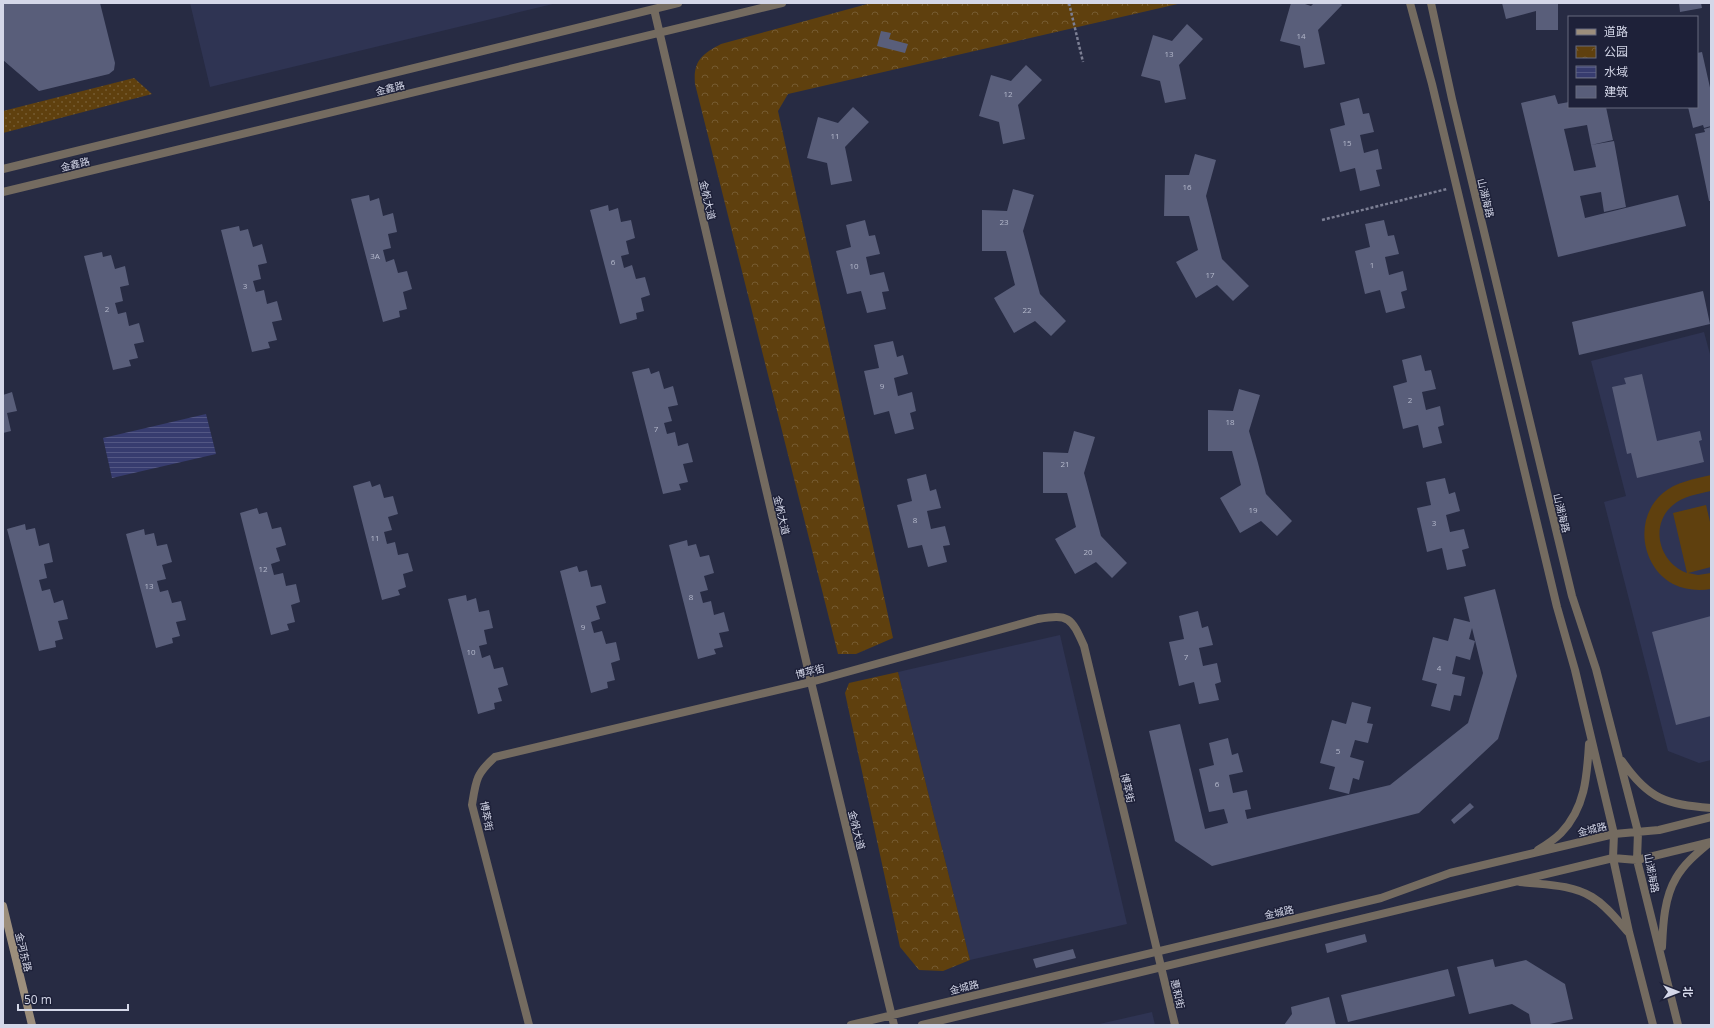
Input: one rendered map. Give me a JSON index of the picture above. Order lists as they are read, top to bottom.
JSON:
{
  "streets": {
    "main road": ["金河东路"],
    "street": [
      "金鑫路",
      "山湖海路",
      "金帆大道",
      "博萃街",
      "金城路",
      "惠和街"
    ]
  },
  "crossings": [
    ["金鑫路", "金帆大道"],
    ["山湖海路", "金城路"],
    ["金帆大道", "博萃街"],
    ["金帆大道", "金城路"],
    ["博萃街", "金城路"],
    ["博萃街", "惠和街"]
  ],
  "house_numbers": [
    "14",
    "13",
    "12",
    "11",
    "15",
    "16",
    "23",
    "3A",
    "6",
    "1",
    "10",
    "17",
    "3",
    "2",
    "22",
    "9",
    "2",
    "18",
    "7",
    "21",
    "19",
    "8",
    "3",
    "11",
    "20",
    "12",
    "13",
    "8",
    "9",
    "10",
    "7",
    "4",
    "5",
    "6"
  ],
  "legend": [
    "道路",
    "公园",
    "水域",
    "建筑"
  ],
  "scale_bar": "50 m",
  "north": "right"
}
